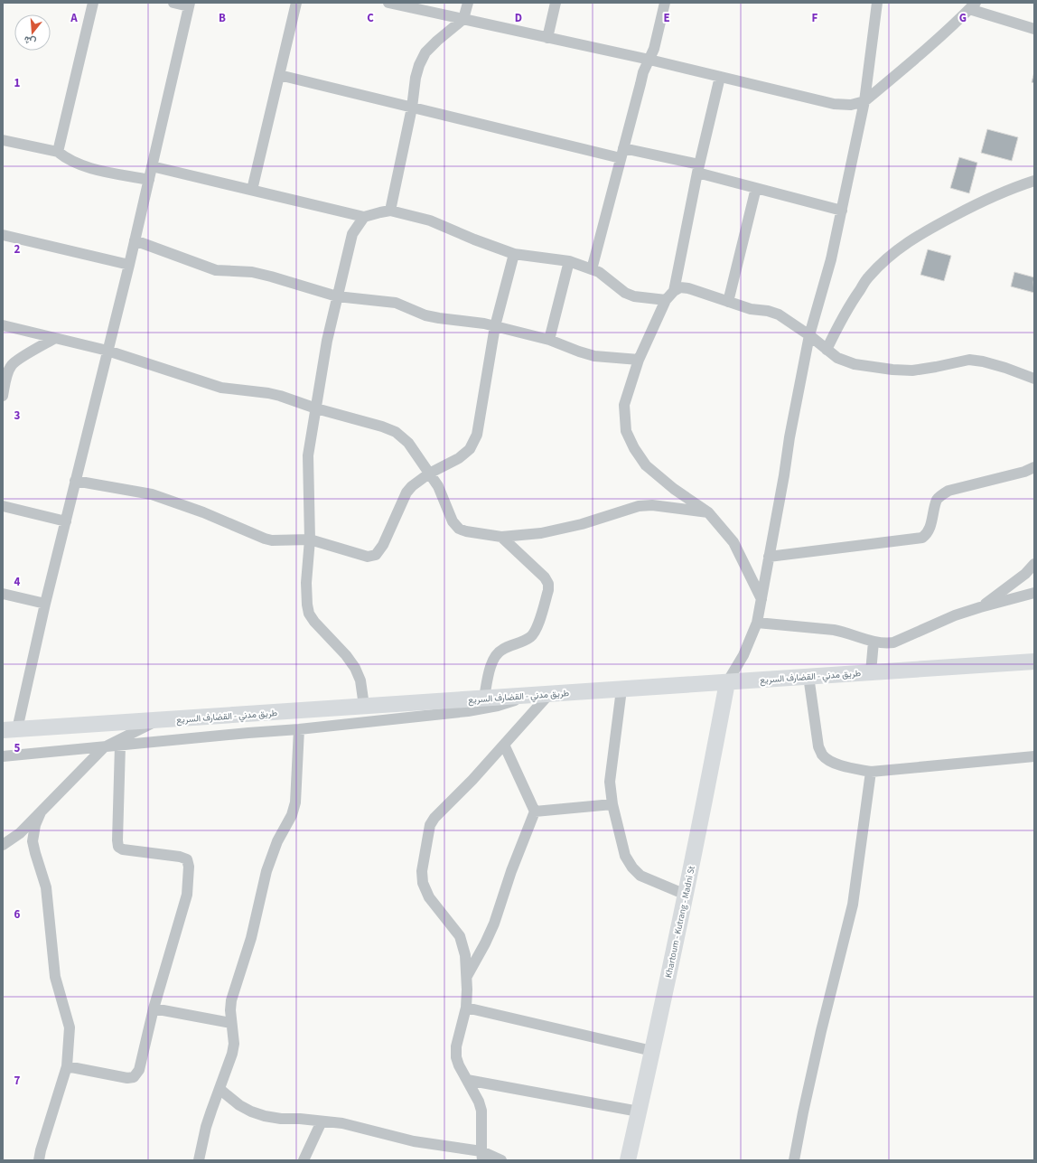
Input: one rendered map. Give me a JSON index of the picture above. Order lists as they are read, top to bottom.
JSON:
{
  "streets": {
    "highway": ["طريق مدني - القضارف السريع", "Khartoum - Kutrang - Madni St"]
  },
  "crossings": [
    ["طريق مدني - القضارف السريع", "Khartoum - Kutrang - Madni St"]
  ],
  "north": "bottom",
  "grid": {
    "columns": [
      "A",
      "B",
      "C",
      "D",
      "E",
      "F",
      "G"
    ],
    "rows": [
      "1",
      "2",
      "3",
      "4",
      "5",
      "6",
      "7"
    ]
  }
}
